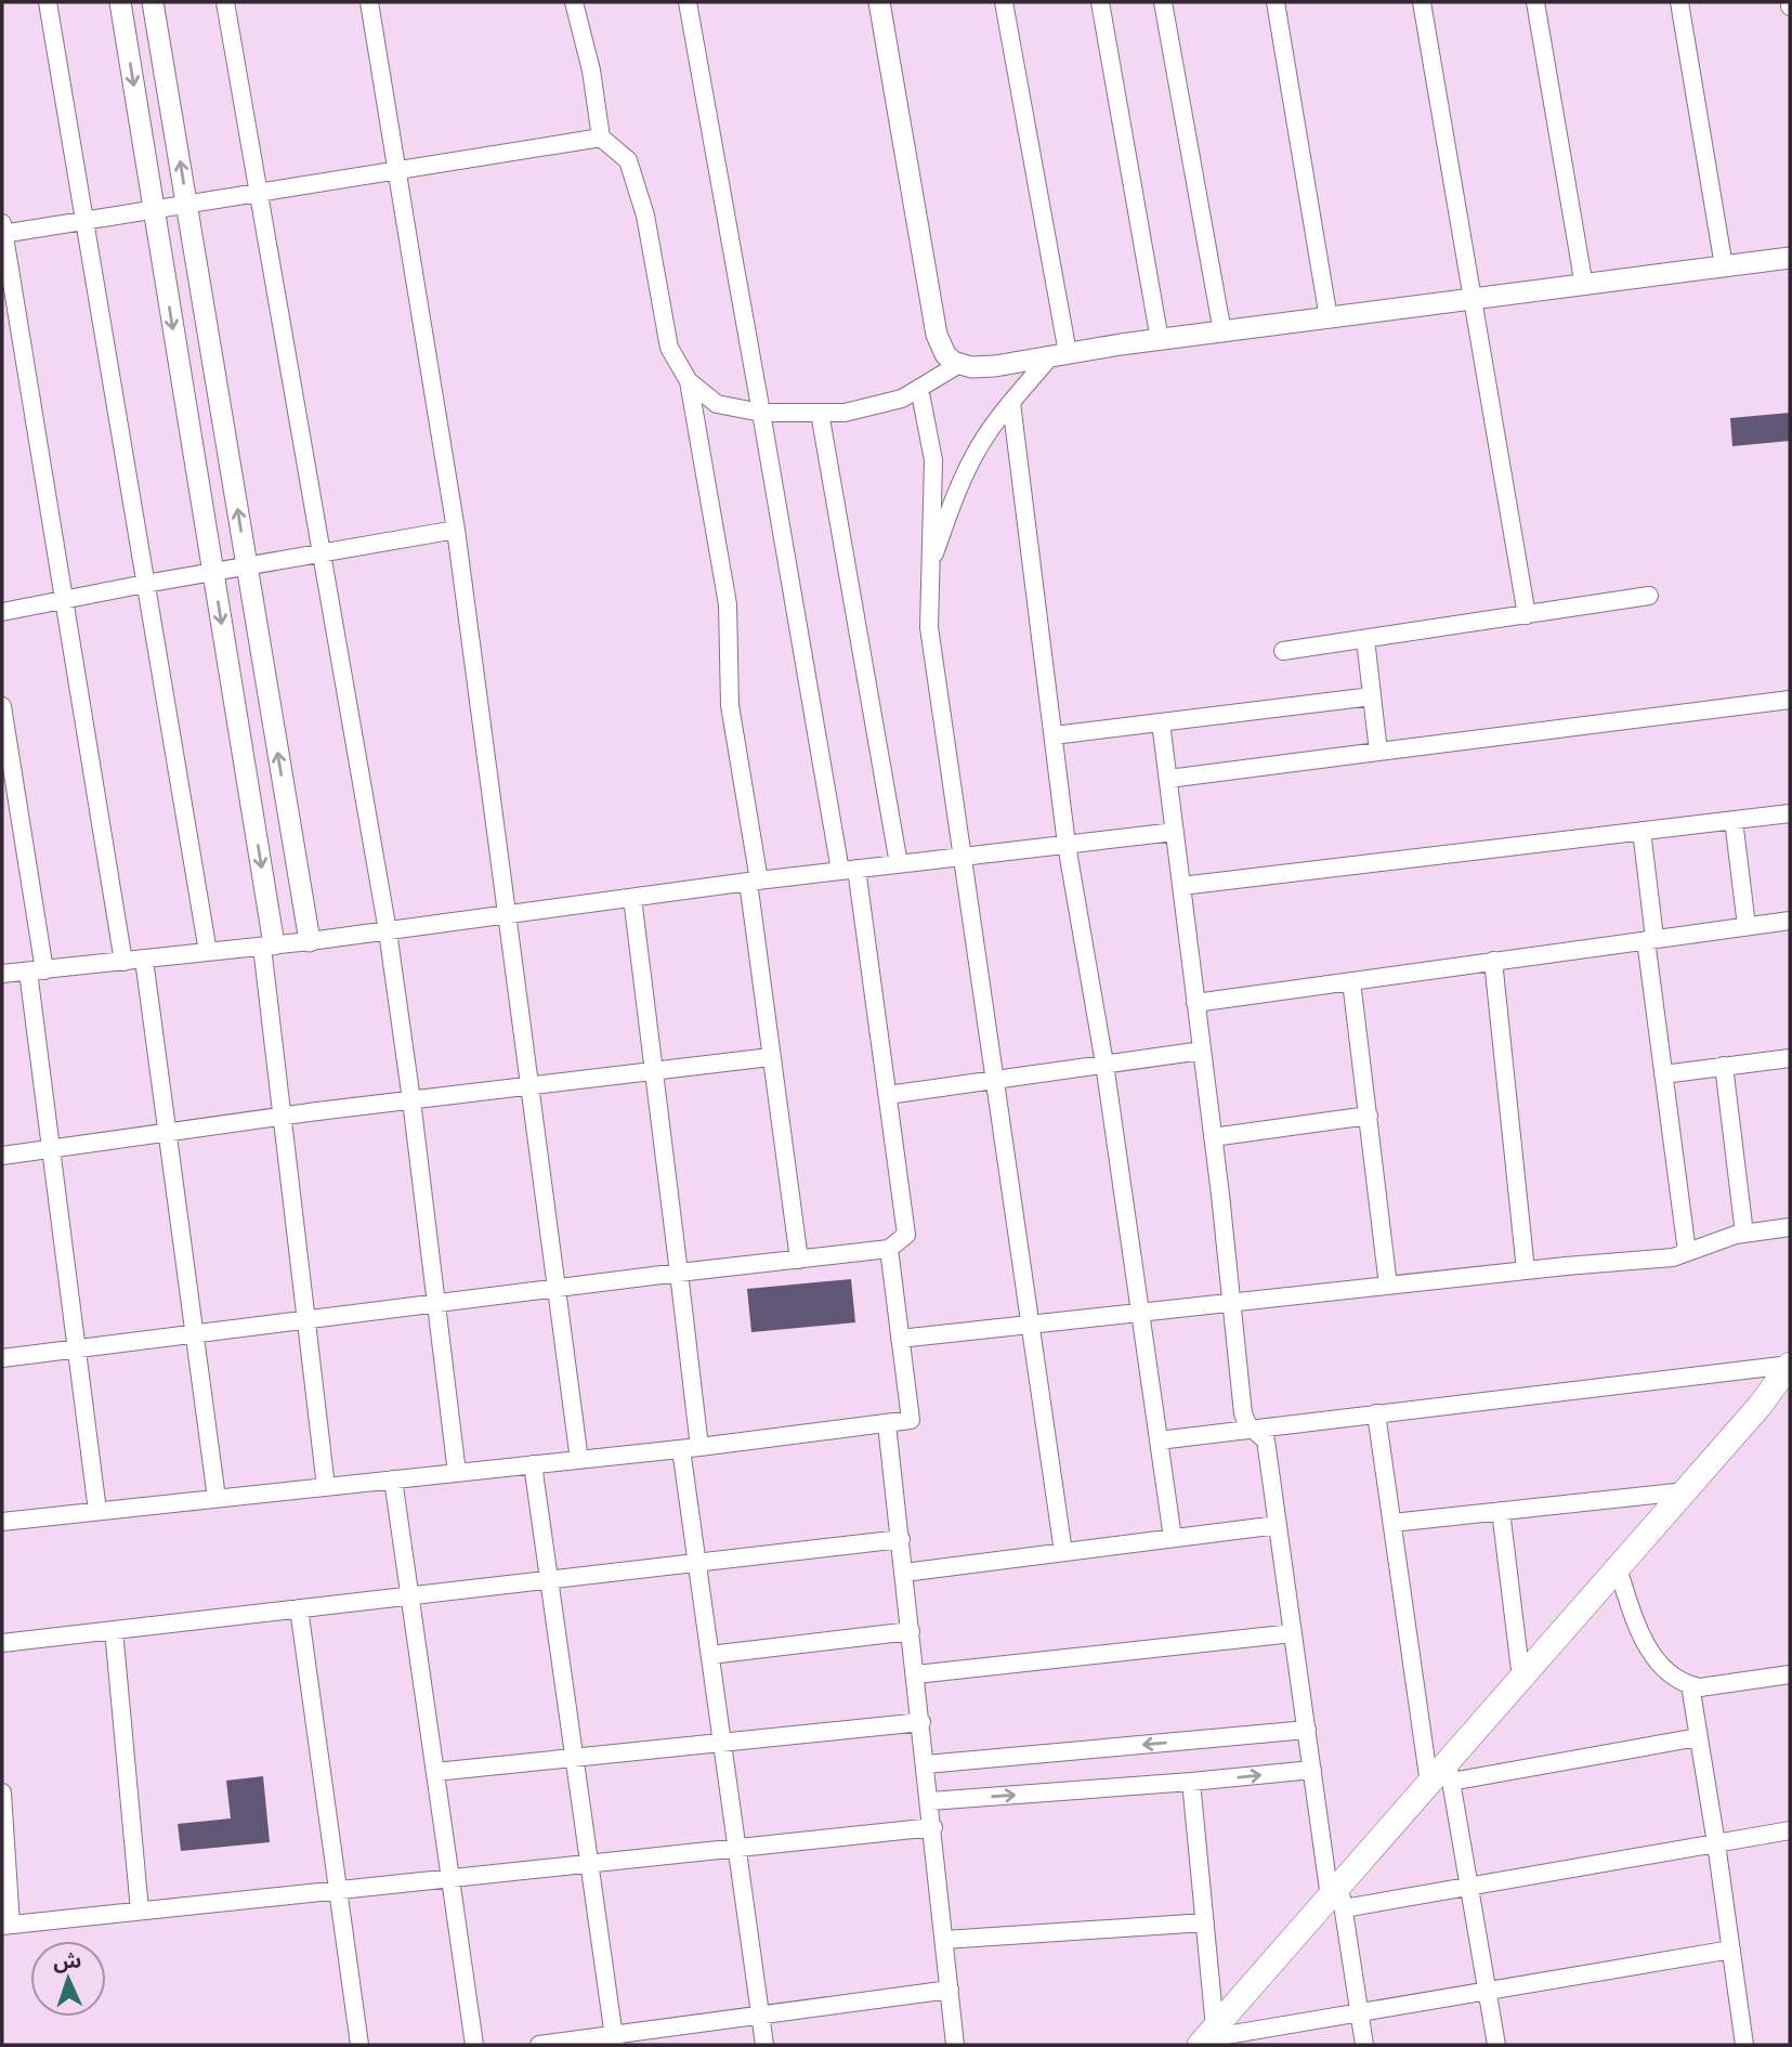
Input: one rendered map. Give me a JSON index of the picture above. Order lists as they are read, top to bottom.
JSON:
{
  "north": "top"
}
